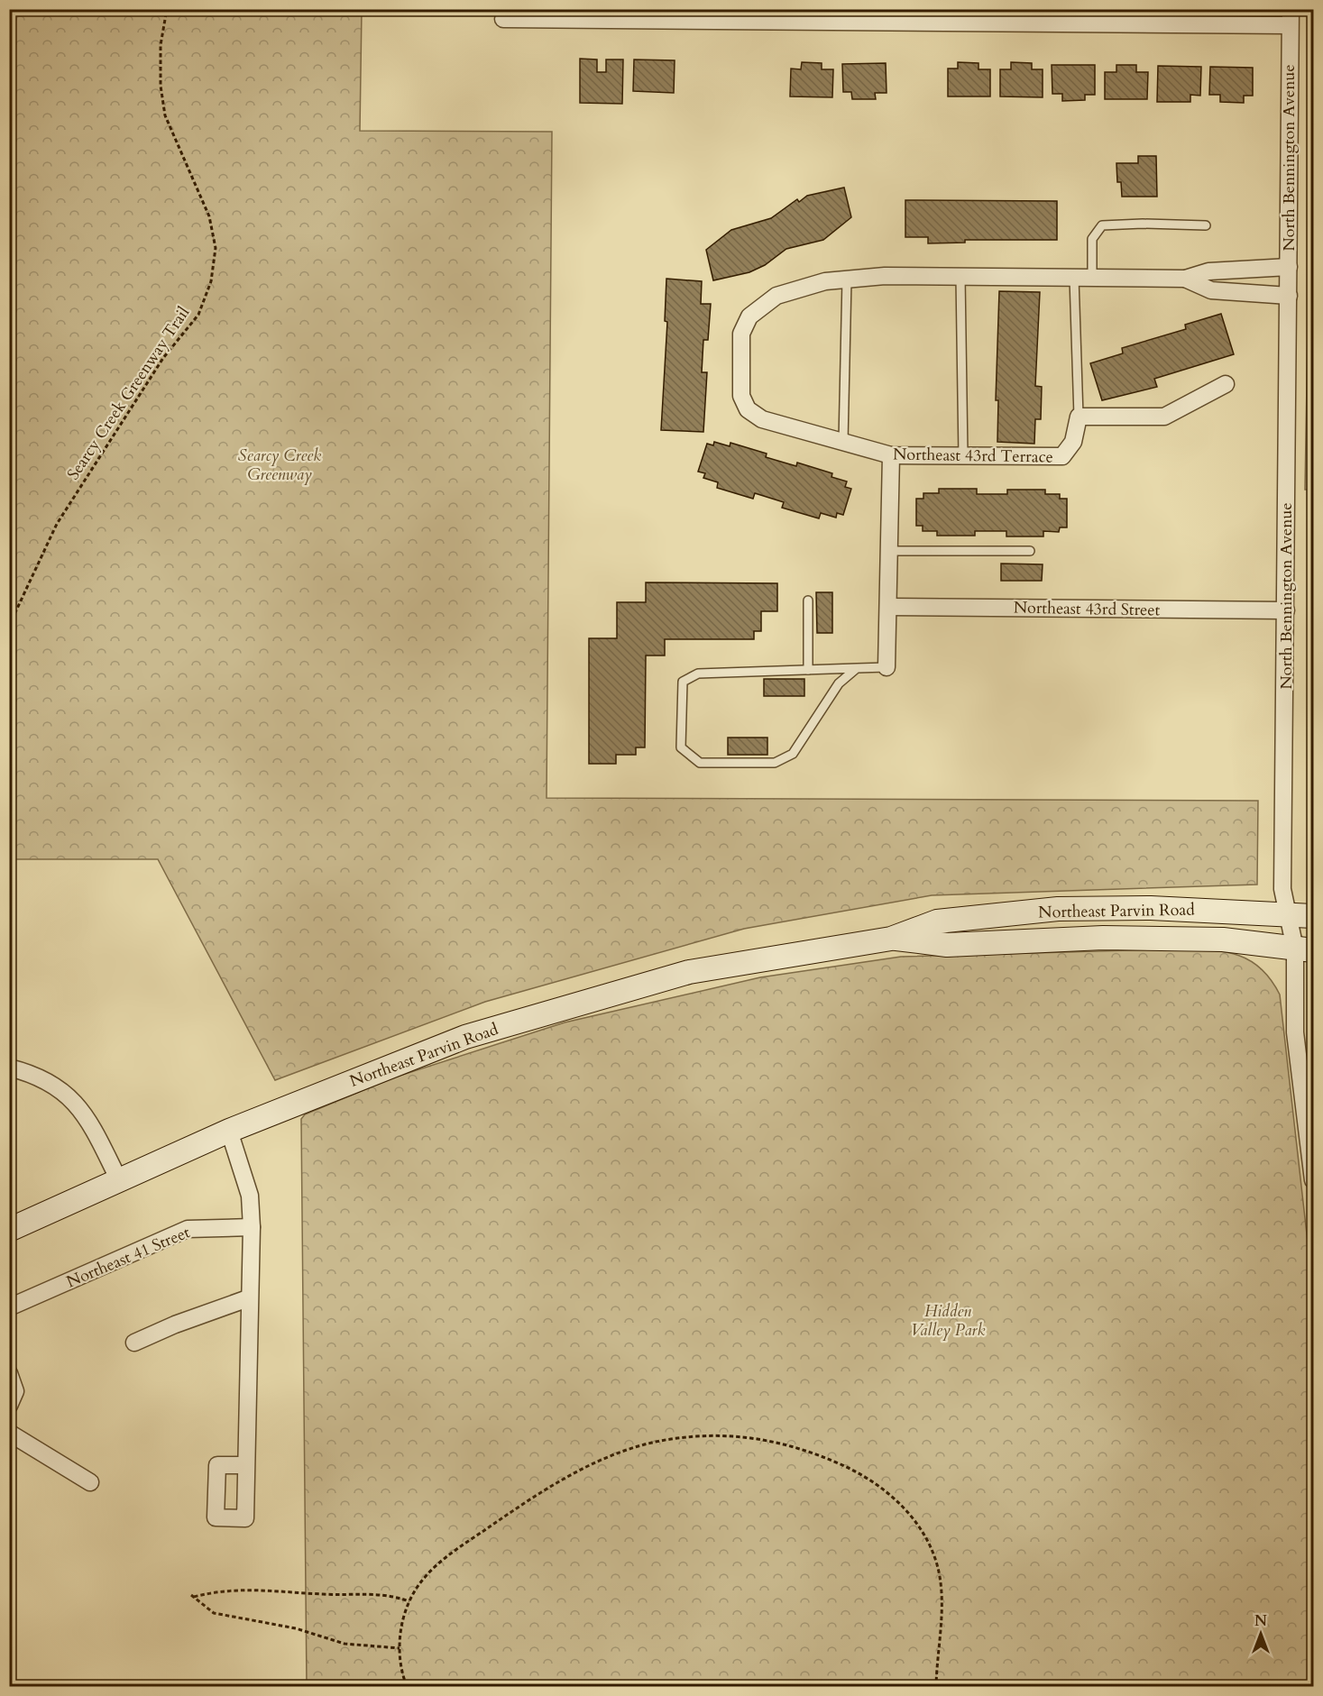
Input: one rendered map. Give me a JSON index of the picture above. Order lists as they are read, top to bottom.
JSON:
{
  "streets": {
    "main road": ["Northeast Parvin Road"],
    "street": [
      "North Bennington Avenue",
      "Northeast 43rd Terrace",
      "Northeast 43rd Street",
      "Northeast 41 Street"
    ],
    "path": ["Searcy Creek Greenway Trail"]
  },
  "crossings": [
    ["North Bennington Avenue", "Northeast 43rd Terrace"],
    ["North Bennington Avenue", "Northeast 43rd Street"],
    ["North Bennington Avenue", "Northeast Parvin Road"]
  ],
  "parks": ["Searcy Creek Greenway", "Hidden Valley Park"],
  "north": "top"
}
